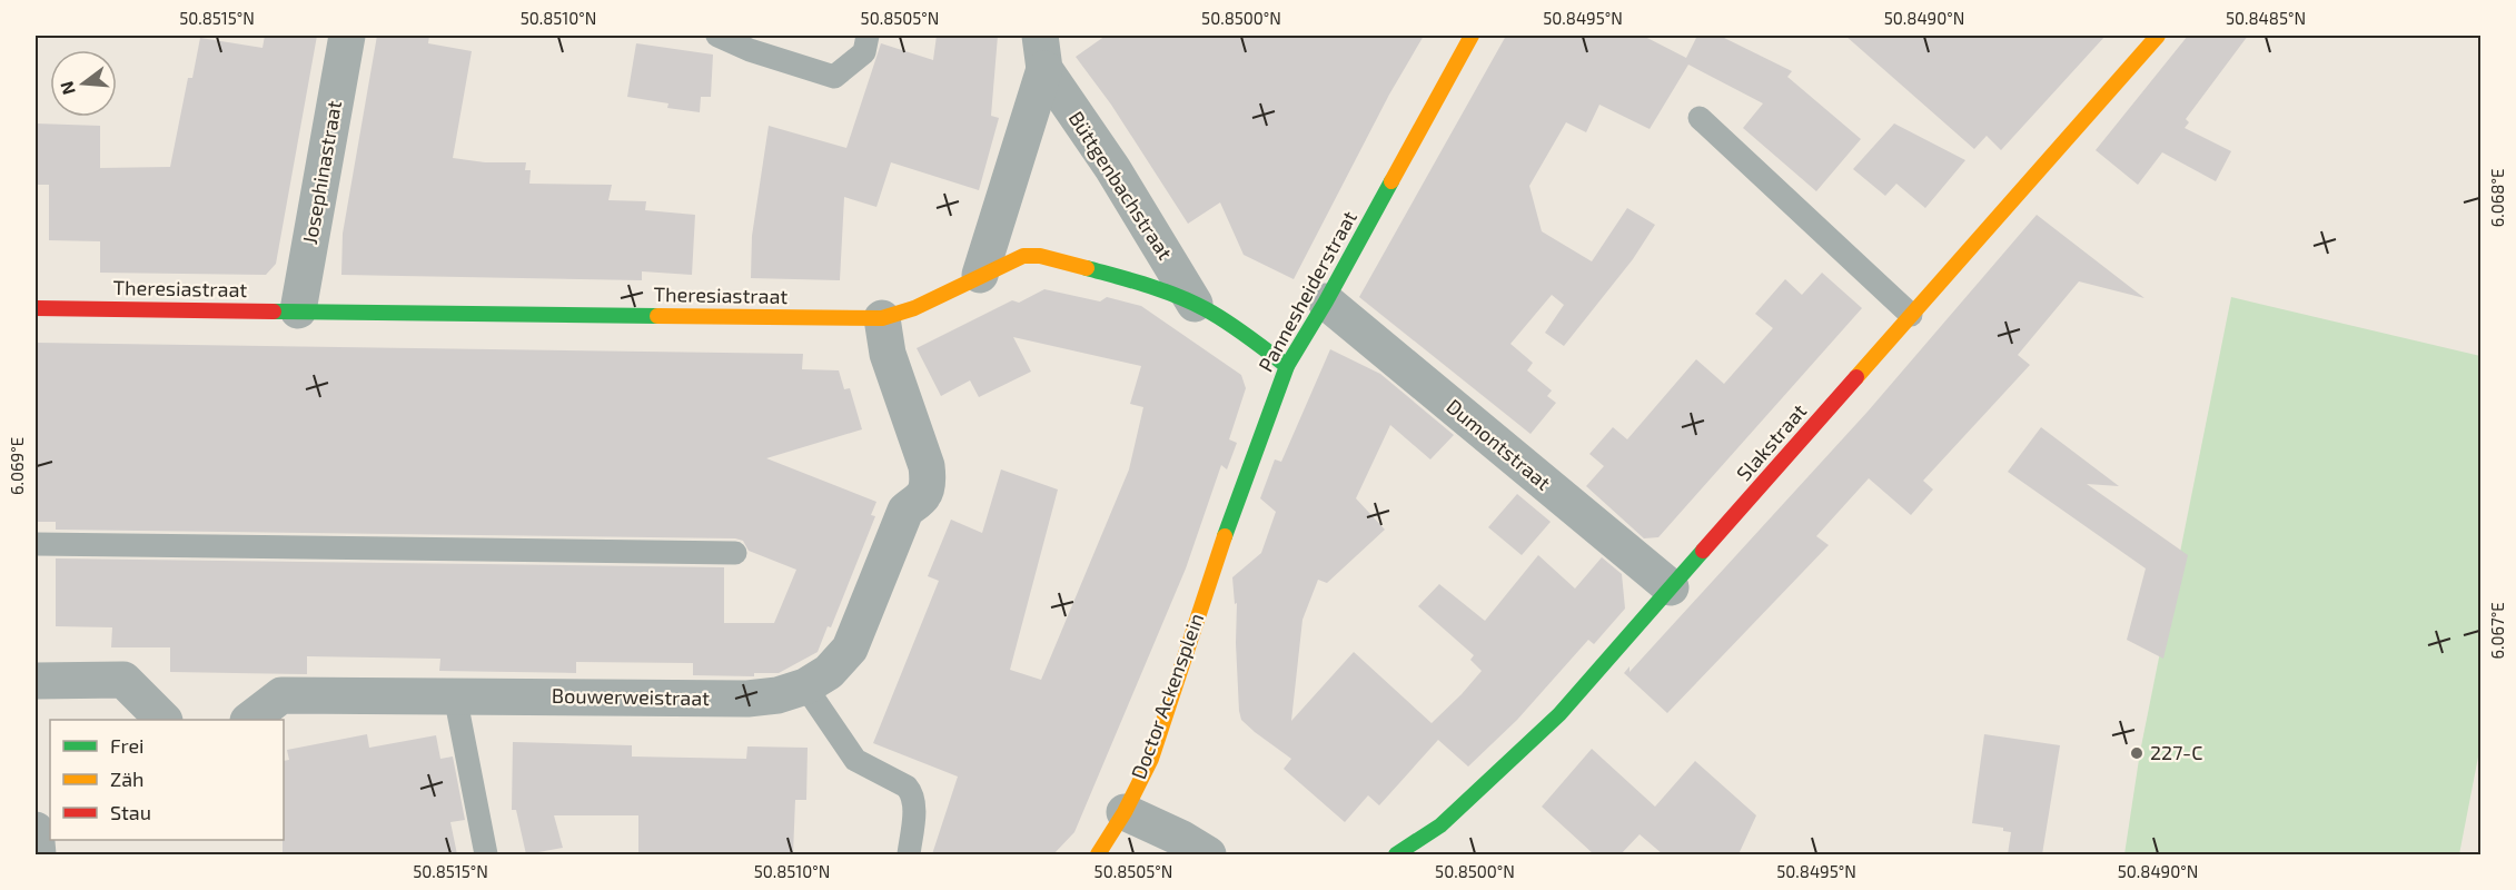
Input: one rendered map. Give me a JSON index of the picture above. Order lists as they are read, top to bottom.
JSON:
{
  "streets": {
    "street": [
      "Josephinastraat",
      "Büttgenbachstraat",
      "Theresiastraat",
      "Pannesheiderstraat",
      "Slakstraat",
      "Dumontstraat",
      "Doctor Ackensplein",
      "Bouwerweistraat"
    ]
  },
  "crossings": [
    ["Josephinastraat", "Theresiastraat"],
    ["Büttgenbachstraat", "Theresiastraat"],
    ["Theresiastraat", "Pannesheiderstraat"],
    ["Theresiastraat", "Bouwerweistraat"],
    ["Pannesheiderstraat", "Dumontstraat"],
    ["Pannesheiderstraat", "Doctor Ackensplein"],
    ["Slakstraat", "Dumontstraat"]
  ],
  "places": ["227-C"],
  "legend": ["Frei", "Zäh", "Stau"],
  "north": "left",
  "coordinates": [
    "50.8515°N",
    "50.8510°N",
    "50.8505°N",
    "50.8500°N",
    "50.8495°N",
    "50.8490°N",
    "50.8485°N",
    "6.068°E",
    "6.069°E",
    "6.067°E"
  ]
}
